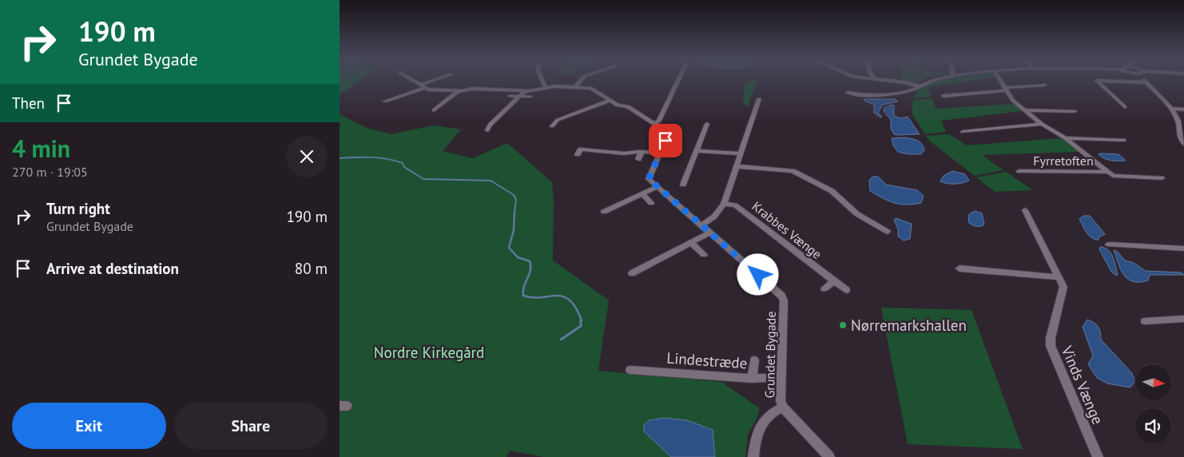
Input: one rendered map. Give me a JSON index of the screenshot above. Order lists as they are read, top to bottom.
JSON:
{
  "streets": {
    "street": [
      "Fyrretoften",
      "Krabbes Vænge",
      "Grundet Bygade",
      "Lindestræde",
      "Vinds Vænge"
    ]
  },
  "crossings": [
    ["Grundet Bygade", "Lindestræde"]
  ],
  "parks": ["Nordre Kirkegård"],
  "places": ["Nørremarkshallen"],
  "north": "right",
  "page": {
    "turn": ["190 m", "Grundet Bygade"],
    "then": "Then",
    "heading": ["4 min", "270 m · 19:05"],
    "list": [
      {
        "name": "Turn right",
        "note": "Grundet Bygade",
        "value": "190 m"
      },
      {
        "name": "Arrive at destination",
        "value": "80 m"
      }
    ],
    "buttons": ["Exit", "Share"]
  }
}
